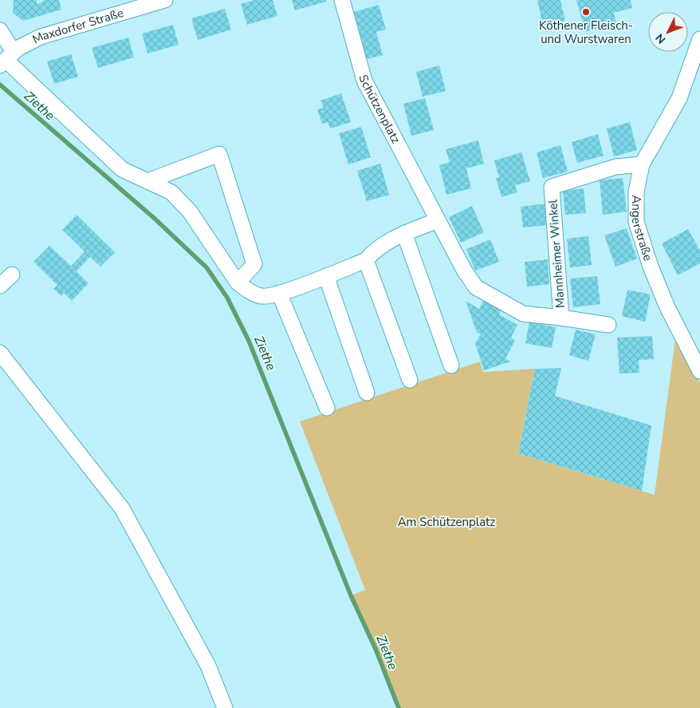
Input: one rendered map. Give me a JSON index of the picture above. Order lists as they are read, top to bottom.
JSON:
{
  "streets": {
    "street": [
      "Maxdorfer Straße",
      "Schützenplatz",
      "Angerstraße",
      "Mannheimer Winkel"
    ]
  },
  "crossings": [
    ["Schützenplatz", "Mannheimer Winkel"],
    ["Angerstraße", "Mannheimer Winkel"]
  ],
  "water": ["Ziethe"],
  "parks": ["Am Schützenplatz"],
  "places": ["Köthener Fleisch- und Wurstwaren"],
  "north": "bottom left"
}
